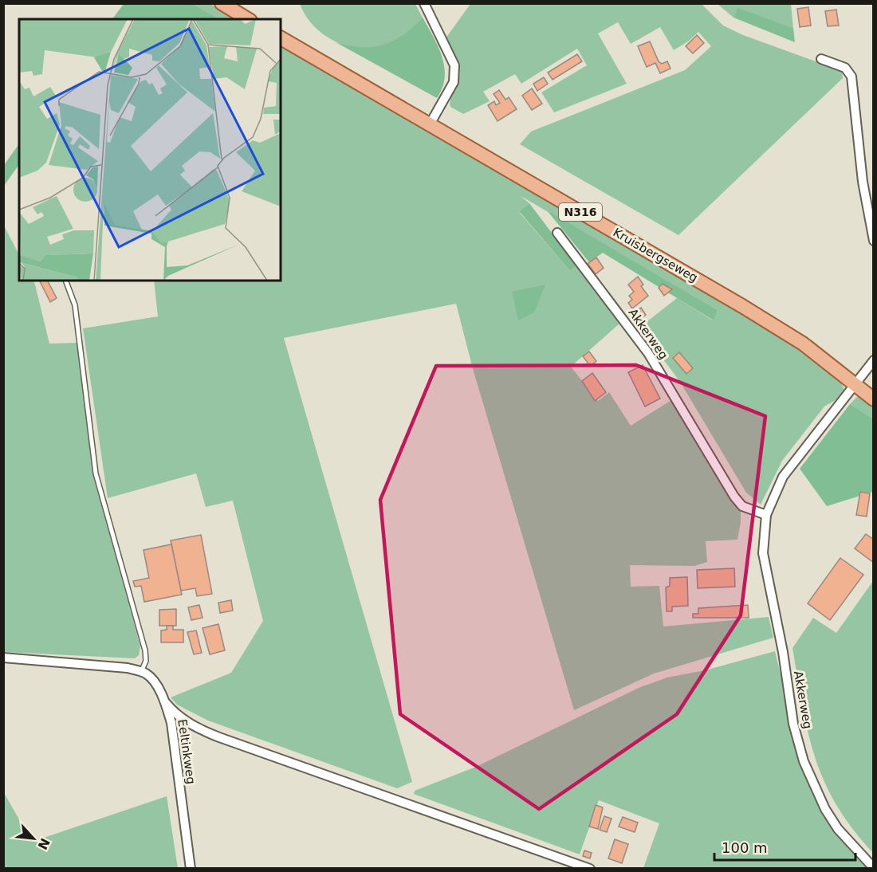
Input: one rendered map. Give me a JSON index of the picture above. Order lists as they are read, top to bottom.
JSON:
{
  "streets": {
    "main road": ["N316", "Kruisbergseweg"],
    "street": ["Akkerweg", "Eeltinkweg"]
  },
  "crossings": [
    ["Kruisbergseweg", "Akkerweg"]
  ],
  "scale_bar": "100 m",
  "north": "bottom right"
}
